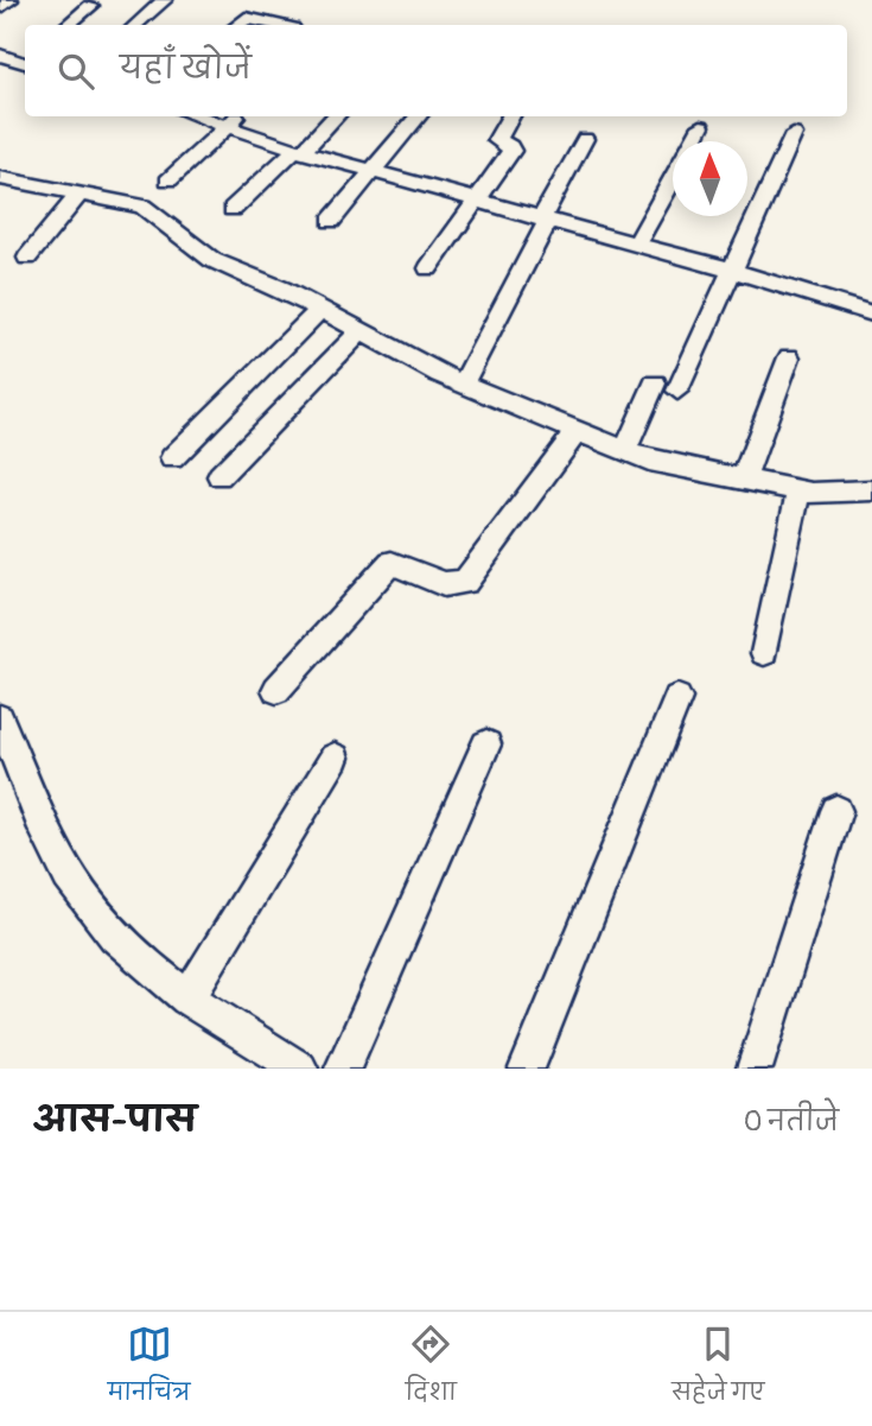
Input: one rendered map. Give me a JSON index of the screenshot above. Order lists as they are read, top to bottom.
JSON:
{
  "north": "top",
  "page": {
    "search": "यहाँ खोजें",
    "heading": ["आस-पास", "0 नतीजे"],
    "nav": ["मानचित्र", "दिशा", "सहेजे गए"]
  }
}
